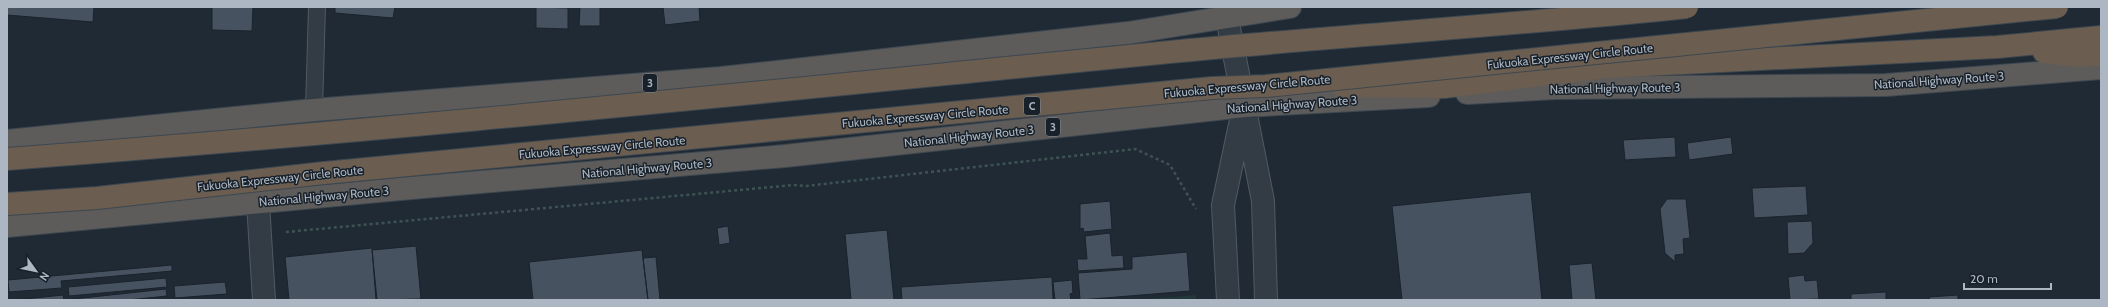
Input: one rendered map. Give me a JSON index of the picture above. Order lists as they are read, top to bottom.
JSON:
{
  "streets": {
    "highway": [
      "Fukuoka Expressway Circle Route",
      "National Highway Route 3",
      "3",
      "C"
    ]
  },
  "scale_bar": "20 m",
  "north": "bottom right"
}
